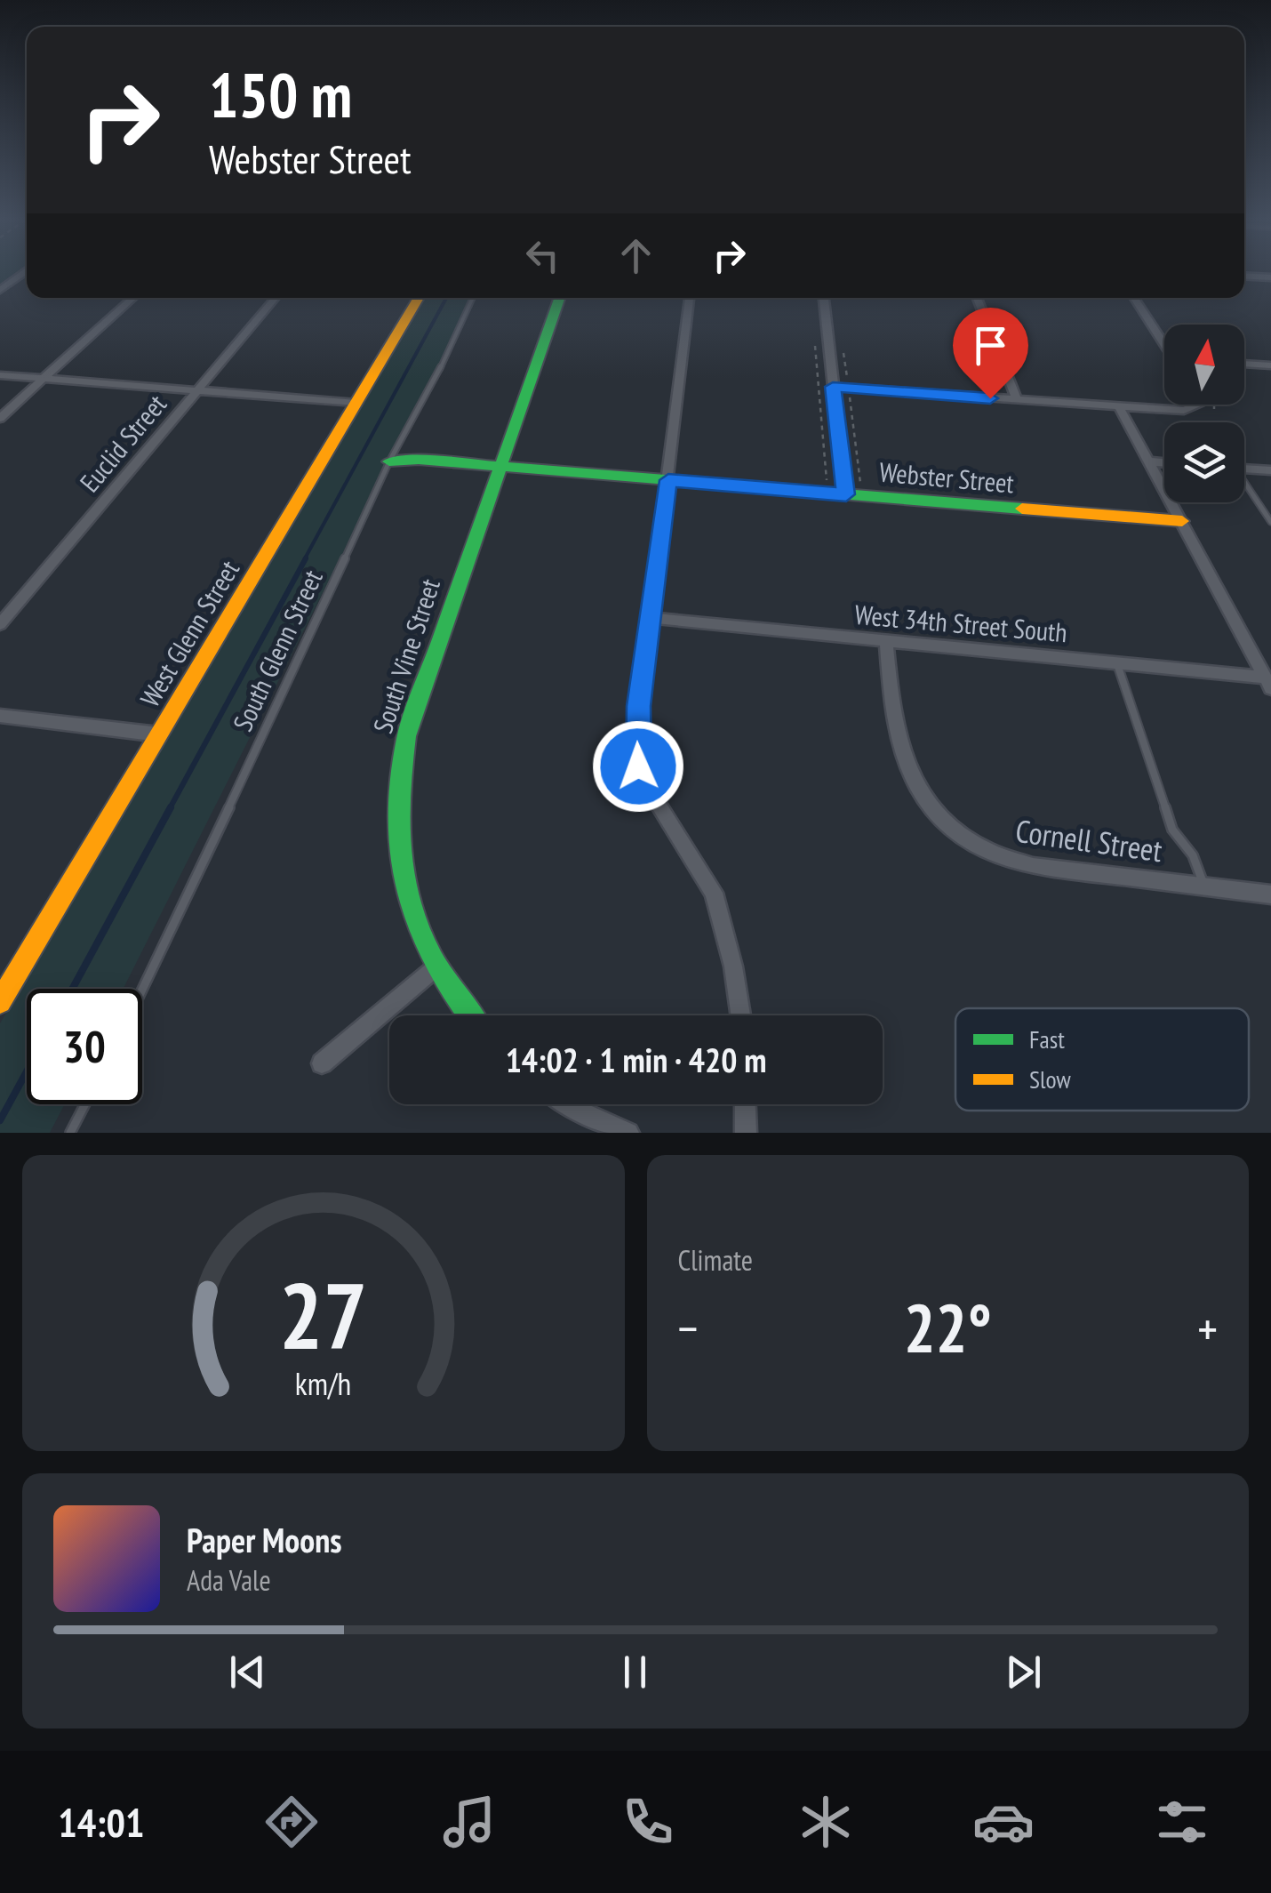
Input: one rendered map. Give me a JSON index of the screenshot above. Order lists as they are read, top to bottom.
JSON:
{
  "streets": {
    "street": [
      "Euclid Street",
      "Webster Street",
      "West 34th Street South",
      "West Glenn Street",
      "South Vine Street",
      "Cornell Street"
    ],
    "lane": ["South Glenn Street"]
  },
  "crossings": [
    ["Webster Street", "South Glenn Street"],
    ["Webster Street", "South Vine Street"],
    ["West 34th Street South", "Cornell Street"]
  ],
  "legend": ["Fast", "Slow"],
  "north": "top",
  "page": {
    "turn": ["150 m", "Webster Street"],
    "limit": "30",
    "trip": "14:02 · 1 min · 420 m",
    "tile": "Climate",
    "heat": ["−", "22°", "+"],
    "song": ["Paper Moons", "Ada Vale"],
    "tabs": "14:01",
    "gauge": ["27", "km/h"]
  }
}
